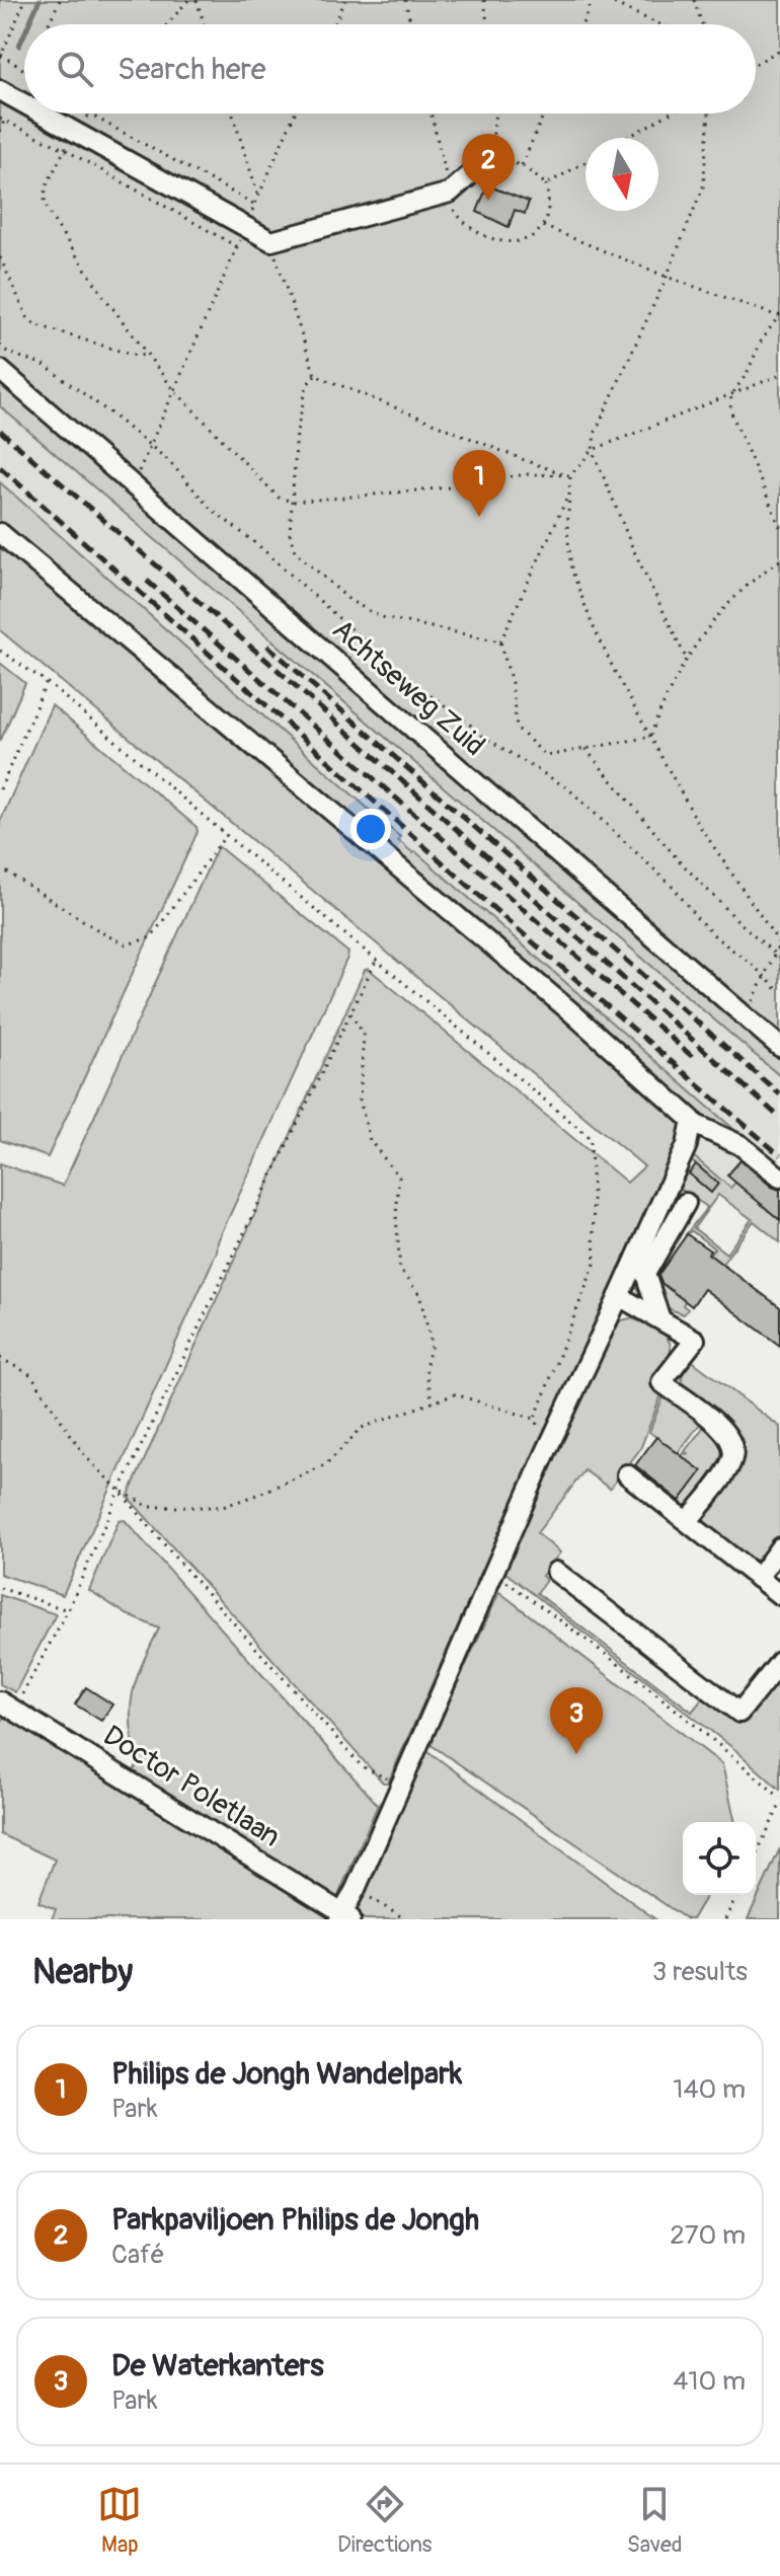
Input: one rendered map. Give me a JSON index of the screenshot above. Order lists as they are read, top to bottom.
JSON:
{
  "streets": {
    "street": ["Achtseweg Zuid", "Doctor Poletlaan"]
  },
  "north": "bottom",
  "page": {
    "search": "Search here",
    "pins": ["2", "1", "3"],
    "heading": ["Nearby", "3 results"],
    "list": [
      {
        "mark": "1",
        "name": "Philips de Jongh Wandelpark",
        "note": "Park",
        "value": "140 m"
      },
      {
        "mark": "2",
        "name": "Parkpaviljoen Philips de Jongh",
        "note": "Café",
        "value": "270 m"
      },
      {
        "mark": "3",
        "name": "De Waterkanters",
        "note": "Park",
        "value": "410 m"
      }
    ],
    "nav": ["Map", "Directions", "Saved"]
  }
}
